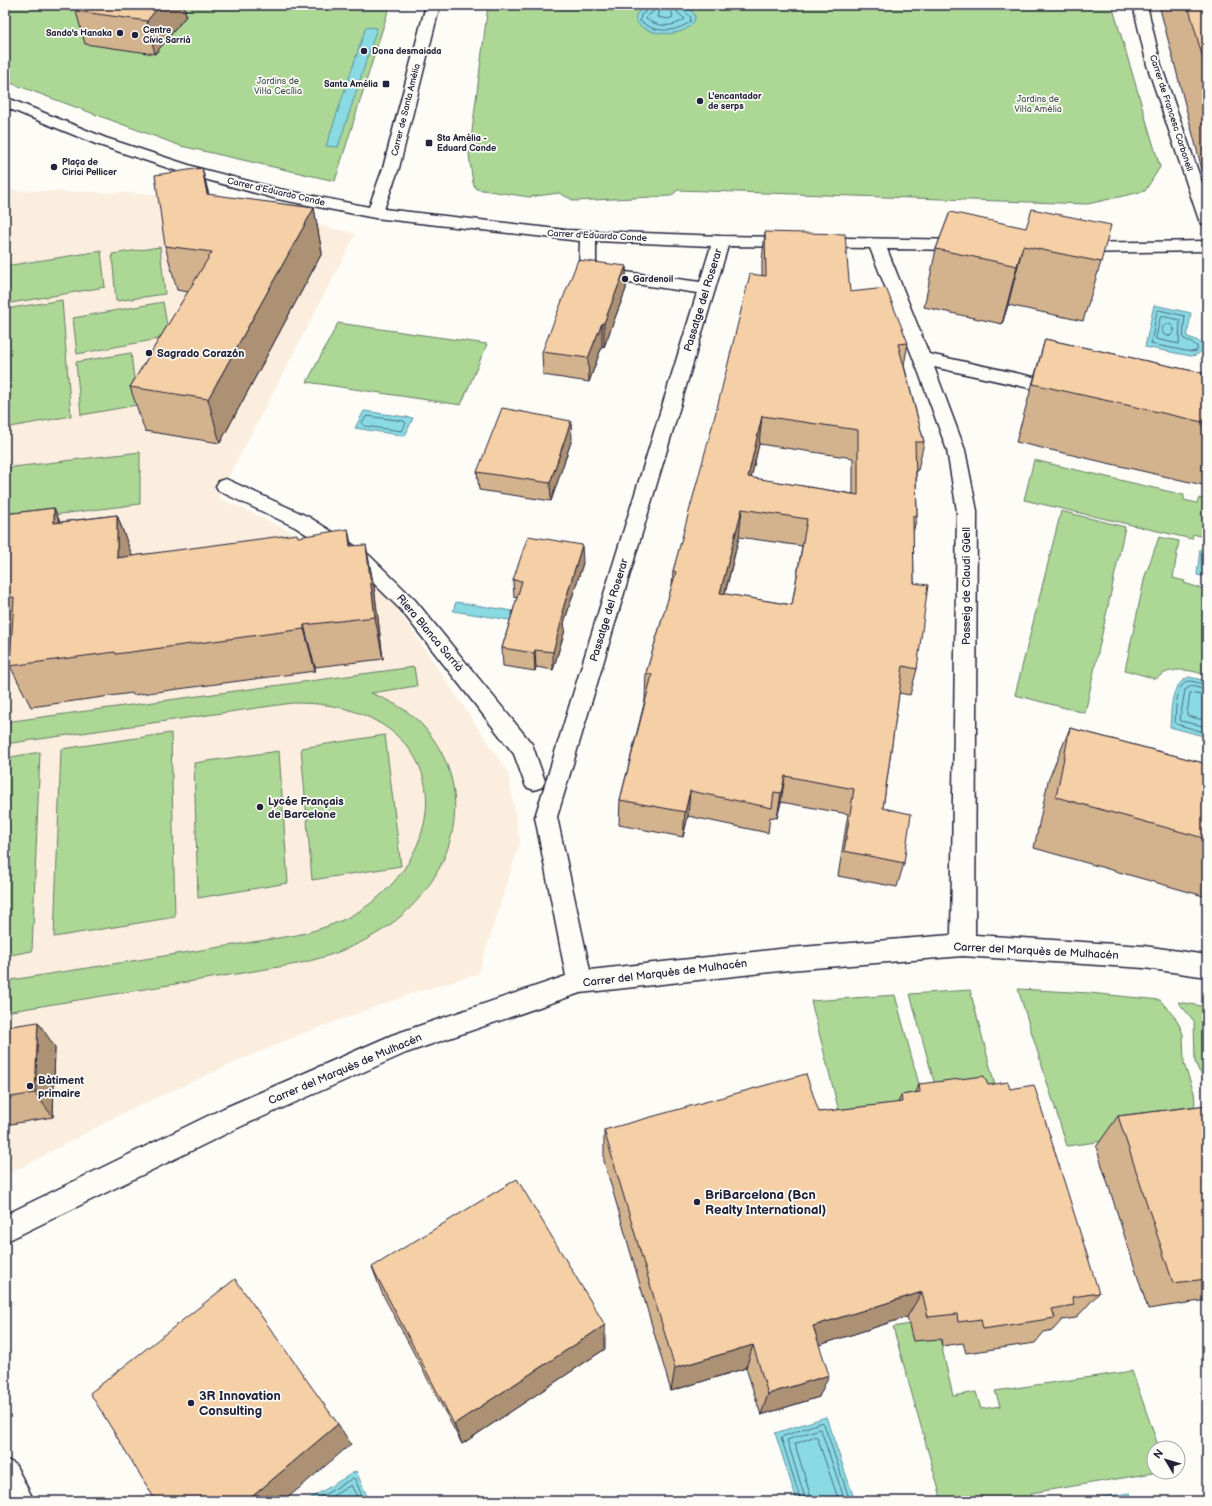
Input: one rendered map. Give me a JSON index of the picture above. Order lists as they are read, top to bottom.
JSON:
{
  "streets": {
    "street": [
      "Carrer de Santa Amèlia",
      "Carrer de Francesc Carbonell",
      "Carrer d'Eduardo Conde",
      "Passatge del Roserar",
      "Passeig de Claudi Güell",
      "Riera Blanca Sarrià",
      "Carrer del Marquès de Mulhacén"
    ]
  },
  "crossings": [
    ["Carrer de Santa Amèlia", "Carrer d'Eduardo Conde"],
    ["Carrer d'Eduardo Conde", "Passatge del Roserar"],
    ["Carrer d'Eduardo Conde", "Passeig de Claudi Güell"],
    ["Passatge del Roserar", "Carrer del Marquès de Mulhacén"],
    ["Passeig de Claudi Güell", "Carrer del Marquès de Mulhacén"]
  ],
  "parks": ["Jardins de Vil·la Cecília", "Jardins de Vil·la Amèlia"],
  "places": {
    "other": [
      "Sando's Hanaka",
      "Centre Cívic Sarrià",
      "Dona desmaiada",
      "L'encantador de serps",
      "Plaça de Cirici Pellicer",
      "Gardenoil",
      "Sagrado Corazón",
      "Lycée Français de Barcelone",
      "Bàtiment primaire",
      "BriBarcelona (Bcn Realty International)",
      "3R Innovation Consulting"
    ],
    "transit": ["Santa Amèlia", "Sta Amèlia - Eduard Conde"]
  },
  "north": "top left"
}
